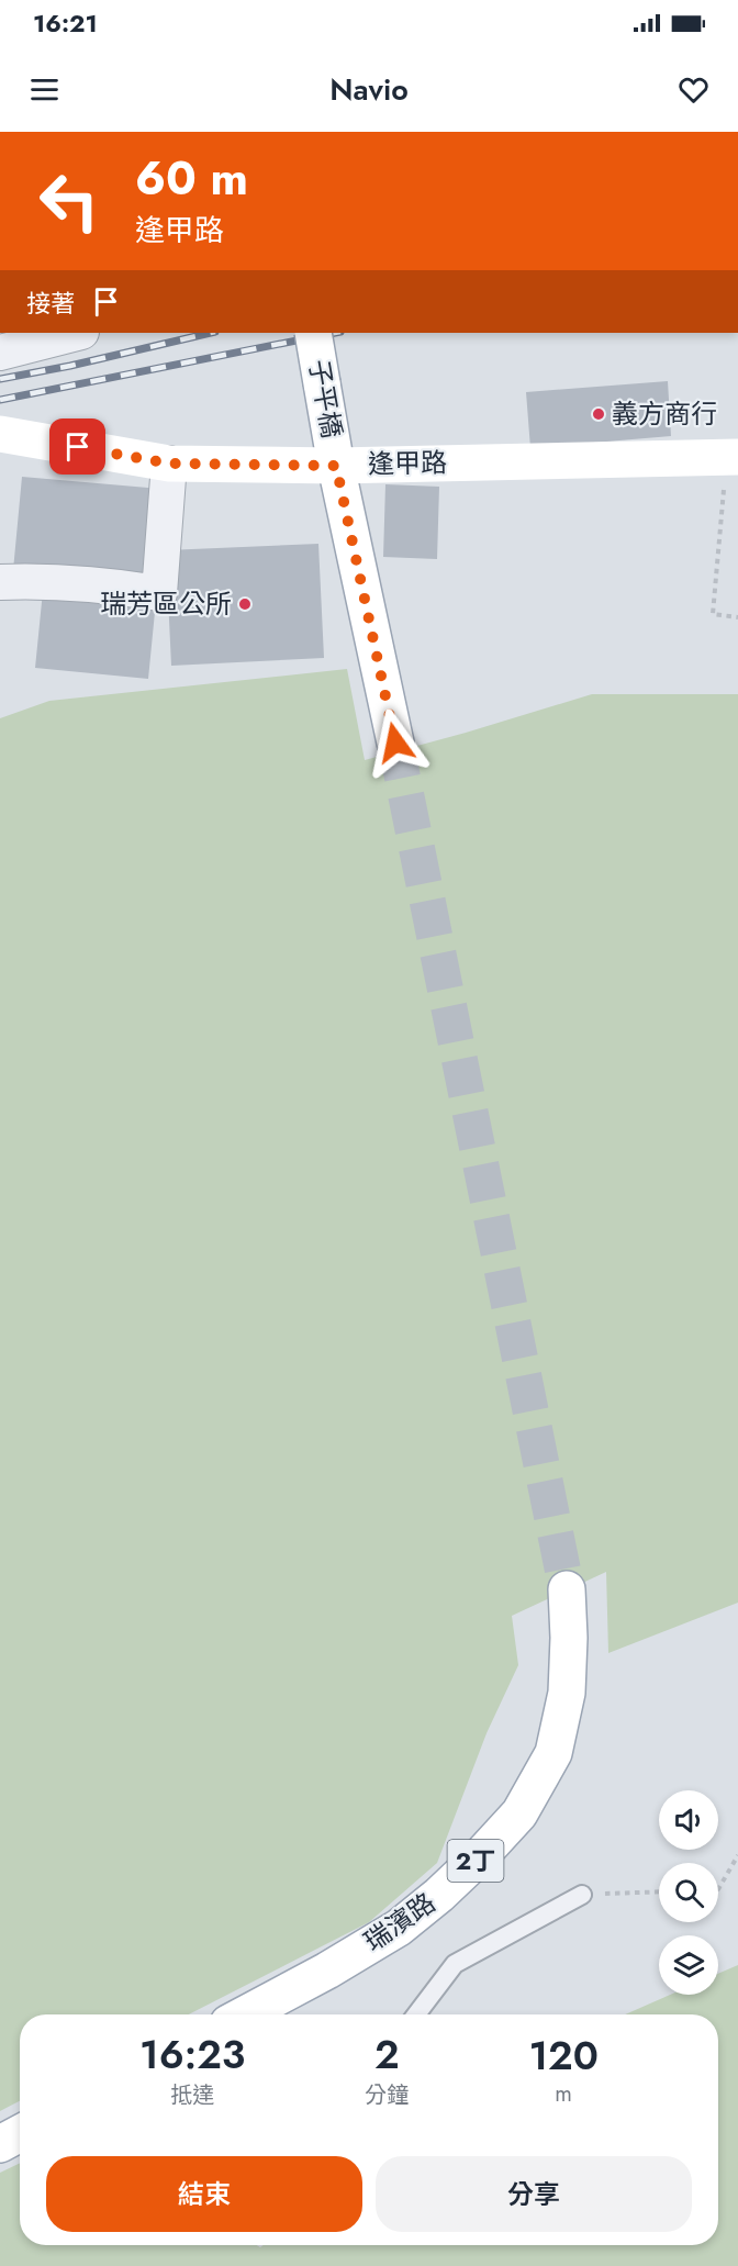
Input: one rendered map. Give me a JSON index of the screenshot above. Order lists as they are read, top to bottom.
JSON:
{
  "streets": {
    "main road": [
      "子平橋",
      "逢甲路",
      "2丁",
      "瑞濱路"
    ]
  },
  "crossings": [
    ["子平橋", "逢甲路"]
  ],
  "places": ["義方商行", "瑞芳區公所"],
  "page": {
    "status": "16:21",
    "header": "Navio",
    "turn": ["60 m", "逢甲路"],
    "then": "接著",
    "eta": [
      "16:23",
      "抵達",
      "2",
      "分鐘",
      "120",
      "m"
    ],
    "buttons": ["結束", "分享"]
  }
}
